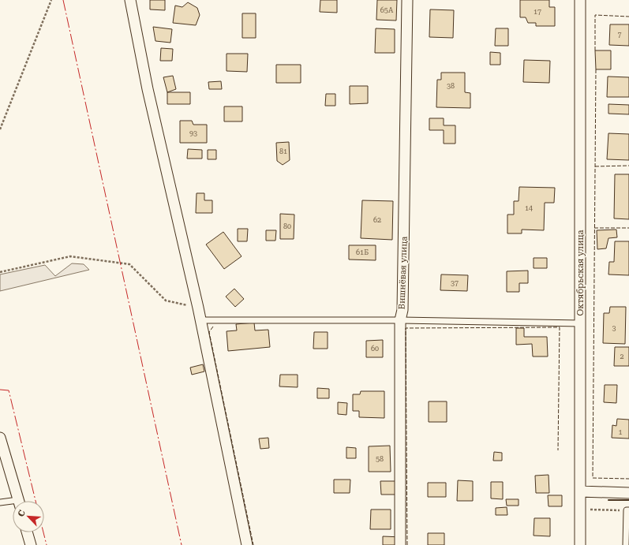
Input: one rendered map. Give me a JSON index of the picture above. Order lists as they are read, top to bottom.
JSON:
{
  "streets": {
    "street": ["Вишнёвая улица", "Октябрьская улица"]
  },
  "house_numbers": [
    "65А",
    "17",
    "7",
    "38",
    "93",
    "81",
    "14",
    "62",
    "80",
    "61Б",
    "37",
    "3",
    "60",
    "2",
    "1",
    "58"
  ],
  "north": "top left"
}
